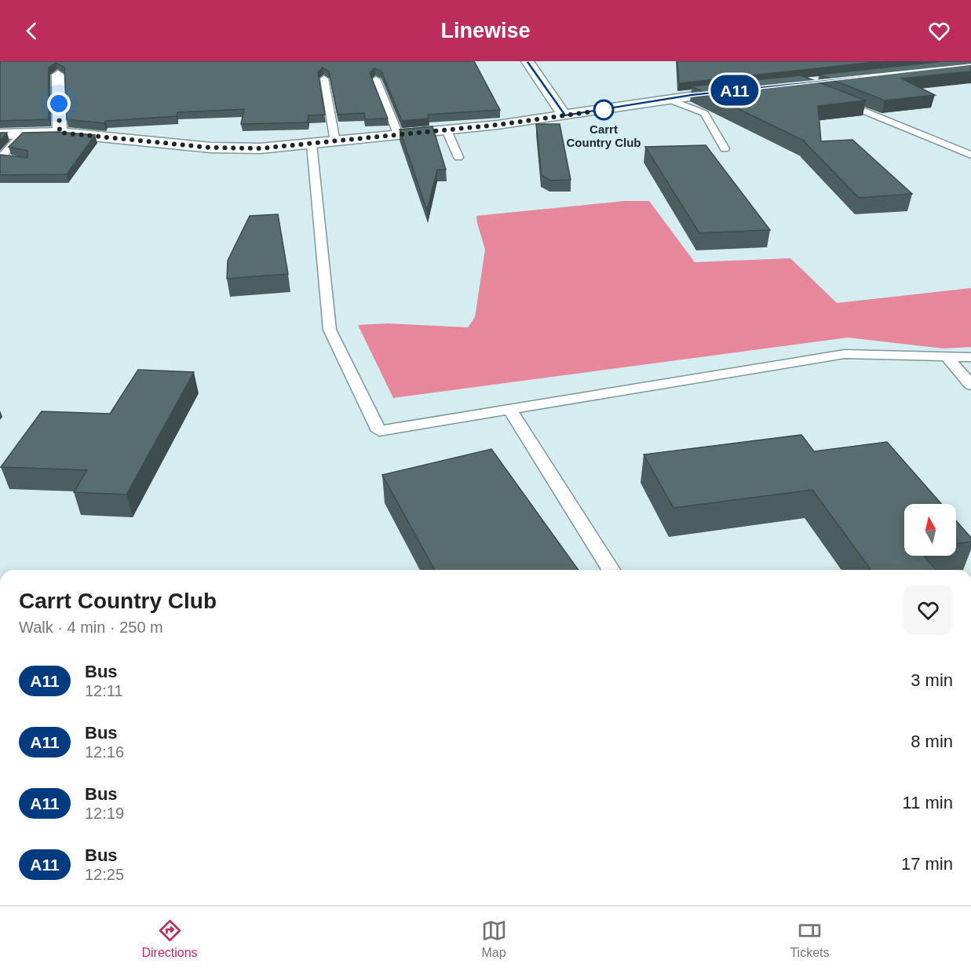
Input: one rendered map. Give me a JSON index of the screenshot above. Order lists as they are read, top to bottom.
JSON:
{
  "places": ["Carrt Country Club"],
  "lines": ["bus line A11"],
  "north": "top",
  "page": {
    "header": "Linewise",
    "on_map": "A11",
    "heading": ["Carrt Country Club", "Walk · 4 min · 250 m"],
    "list": [
      {
        "mark": "A11",
        "name": "Bus",
        "note": "12:11",
        "value": "3 min"
      },
      {
        "mark": "A11",
        "name": "Bus",
        "note": "12:16",
        "value": "8 min"
      },
      {
        "mark": "A11",
        "name": "Bus",
        "note": "12:19",
        "value": "11 min"
      },
      {
        "mark": "A11",
        "name": "Bus",
        "note": "12:25",
        "value": "17 min"
      }
    ],
    "tabs": ["Directions", "Map", "Tickets"]
  }
}
